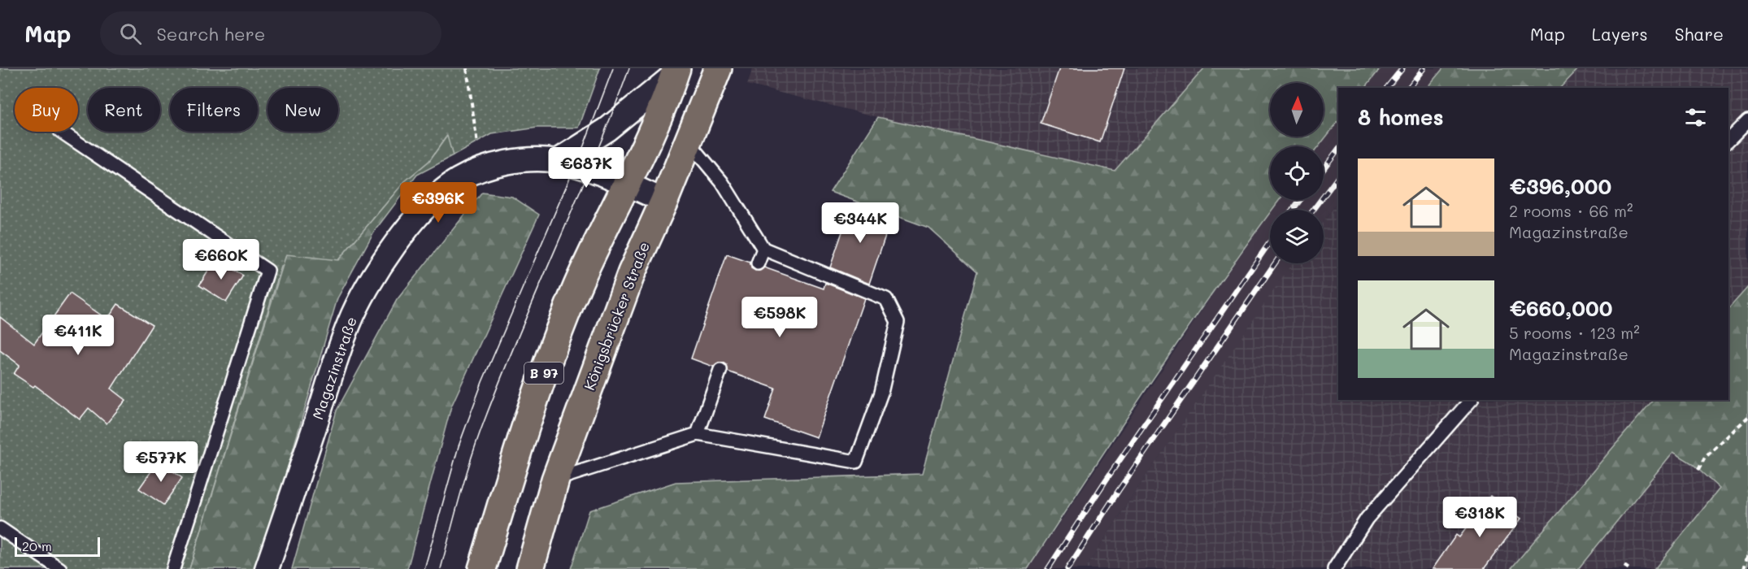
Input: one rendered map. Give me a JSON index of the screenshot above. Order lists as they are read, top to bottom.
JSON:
{
  "streets": {
    "main road": ["Königsbrücker Straße", "B 97"],
    "street": ["Magazinstraße"]
  },
  "crossings": [
    ["Königsbrücker Straße", "Magazinstraße"],
    ["Magazinstraße", "B 97"]
  ],
  "scale_bar": "20 m",
  "north": "top",
  "page": {
    "header": "Map",
    "search": "Search here",
    "nav": ["Map", "Layers", "Share"],
    "chip": [
      "Buy",
      "Rent",
      "Filters",
      "New"
    ],
    "heading": "8 homes",
    "list": [
      {
        "name": "€396,000",
        "note": "2 rooms · 66 m² · Magazinstraße"
      },
      {
        "name": "€660,000",
        "note": "5 rooms · 123 m² · Magazinstraße"
      }
    ],
    "price": [
      "€687K",
      "€396K",
      "€344K",
      "€660K",
      "€598K",
      "€411K",
      "€577K",
      "€318K"
    ],
    "scale": "20 m"
  }
}
